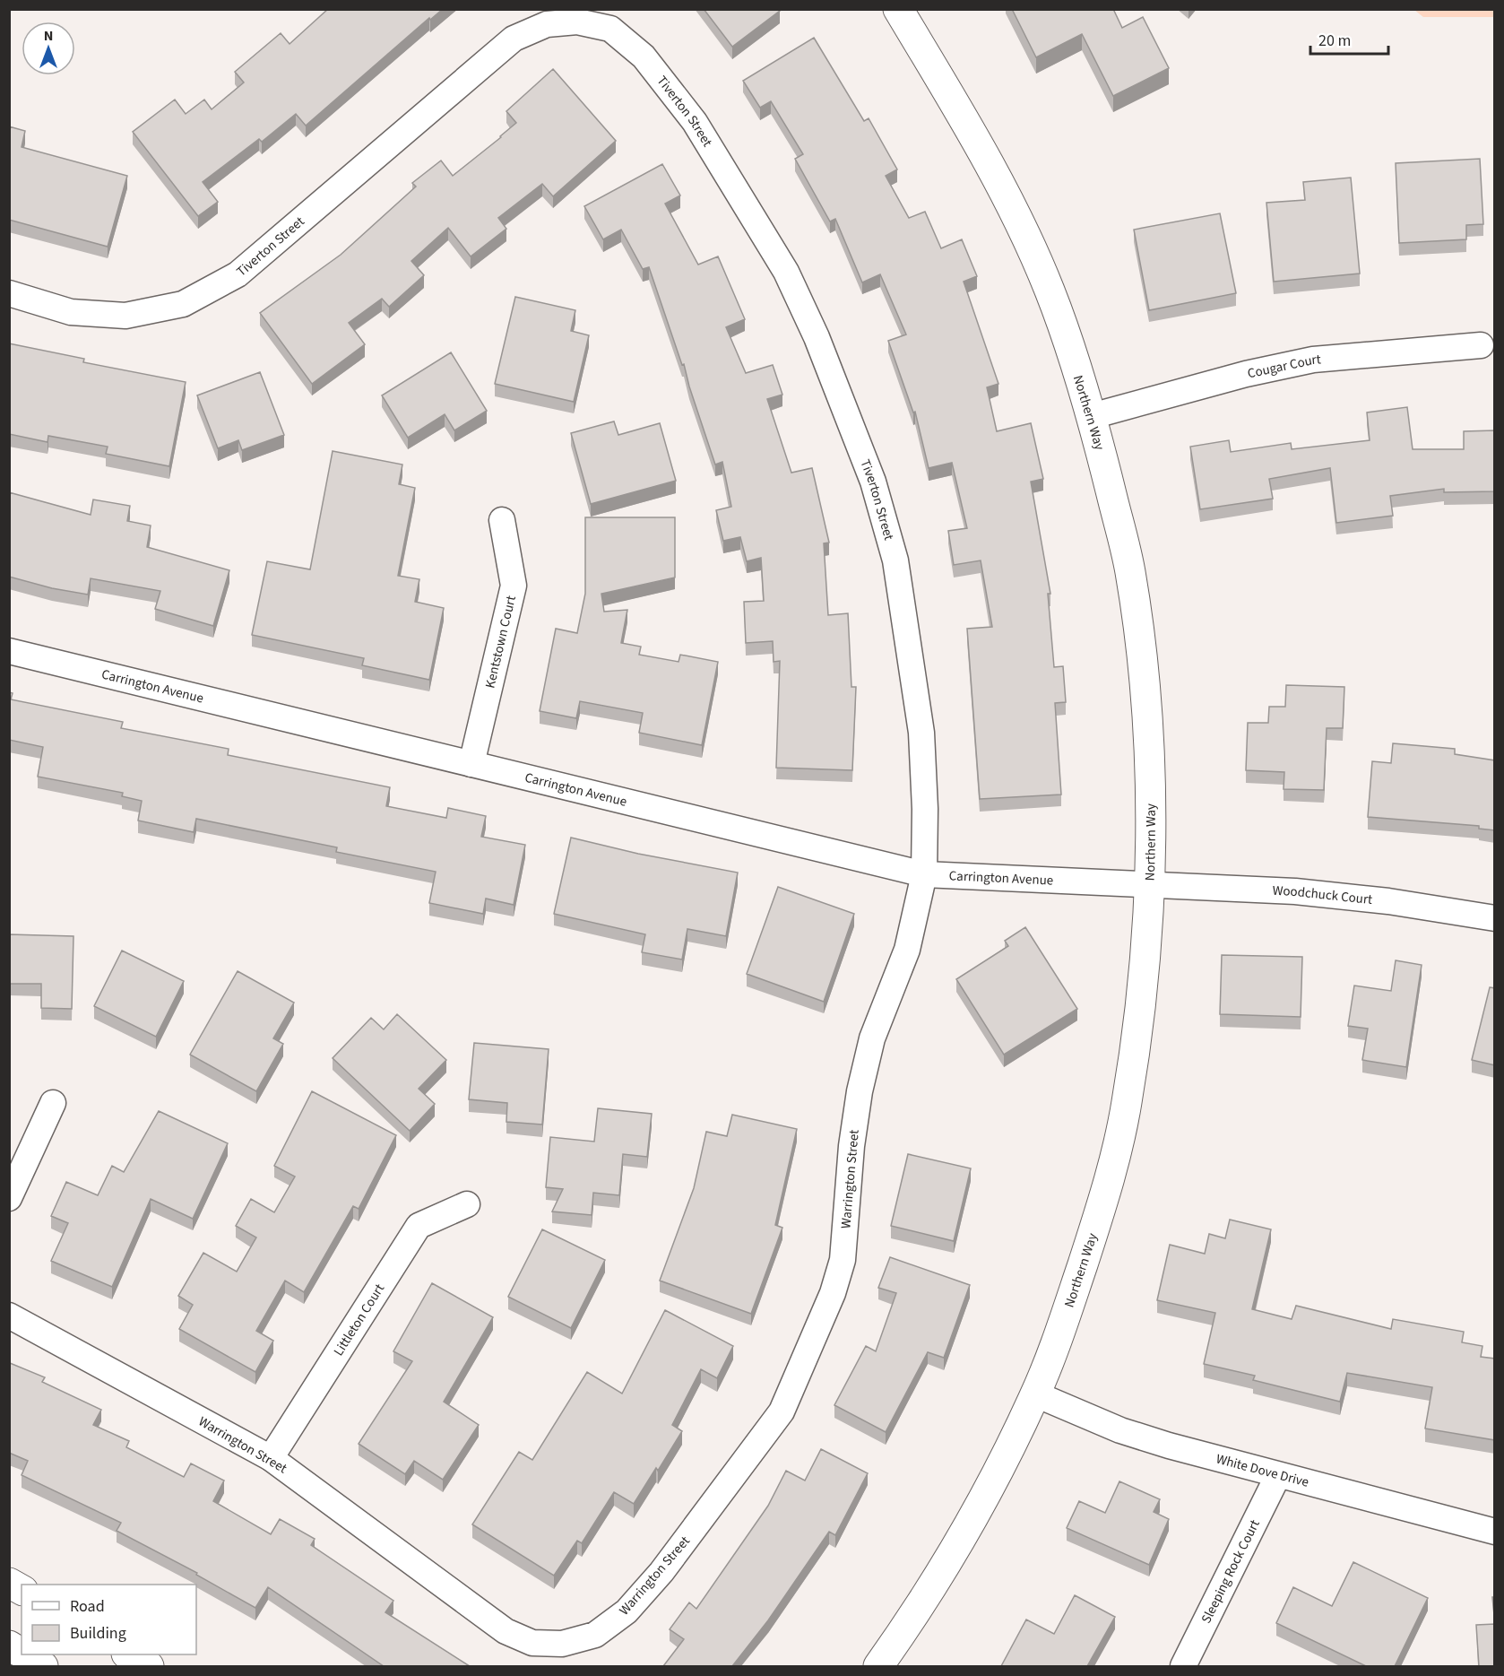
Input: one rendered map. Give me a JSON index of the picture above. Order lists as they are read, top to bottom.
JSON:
{
  "streets": {
    "street": [
      "Tiverton Street",
      "Cougar Court",
      "Northern Way",
      "Kentstown Court",
      "Carrington Avenue",
      "Woodchuck Court",
      "Warrington Street",
      "Littleton Court",
      "White Dove Drive",
      "Sleeping Rock Court"
    ]
  },
  "crossings": [
    ["Tiverton Street", "Carrington Avenue"],
    ["Tiverton Street", "Warrington Street"],
    ["Cougar Court", "Northern Way"],
    ["Northern Way", "Carrington Avenue"],
    ["Northern Way", "Woodchuck Court"],
    ["Northern Way", "White Dove Drive"],
    ["Kentstown Court", "Carrington Avenue"],
    ["Carrington Avenue", "Woodchuck Court"],
    ["Carrington Avenue", "Warrington Street"],
    ["Warrington Street", "Littleton Court"],
    ["White Dove Drive", "Sleeping Rock Court"]
  ],
  "legend": ["Road", "Building"],
  "scale_bar": "20 m",
  "north": "top"
}
